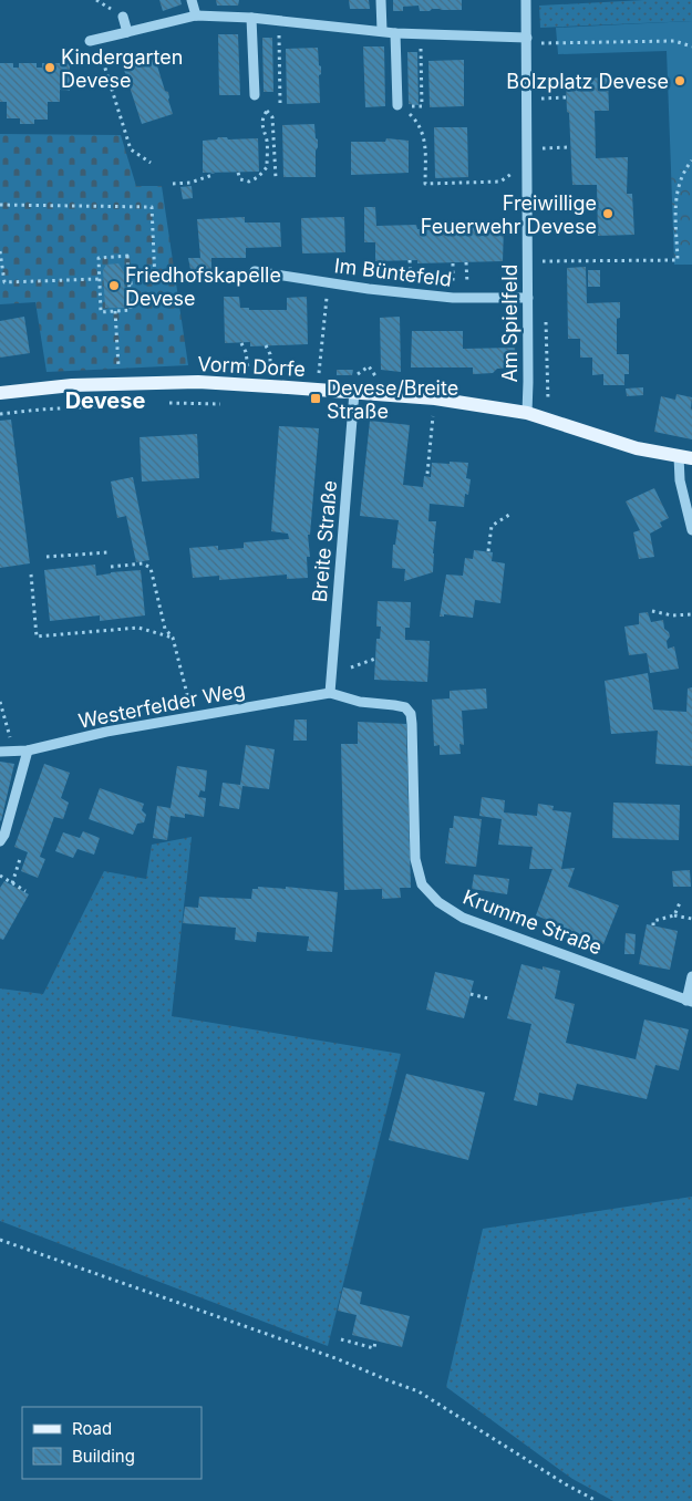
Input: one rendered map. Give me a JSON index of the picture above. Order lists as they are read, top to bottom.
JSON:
{
  "streets": {
    "main road": ["Vorm Dorfe"],
    "street": [
      "Im Büntefeld",
      "Am Spielfeld",
      "Breite Straße",
      "Westerfelder Weg",
      "Krumme Straße"
    ]
  },
  "crossings": [
    ["Im Büntefeld", "Am Spielfeld"],
    ["Am Spielfeld", "Vorm Dorfe"],
    ["Vorm Dorfe", "Breite Straße"],
    ["Breite Straße", "Westerfelder Weg"],
    ["Breite Straße", "Krumme Straße"],
    ["Westerfelder Weg", "Krumme Straße"]
  ],
  "districts": ["Devese"],
  "places": {
    "other": [
      "Kindergarten Devese",
      "Bolzplatz Devese",
      "Freiwillige Feuerwehr Devese",
      "Friedhofskapelle Devese"
    ],
    "transit": ["Devese/Breite Straße"]
  },
  "legend": ["Road", "Building"]
}
